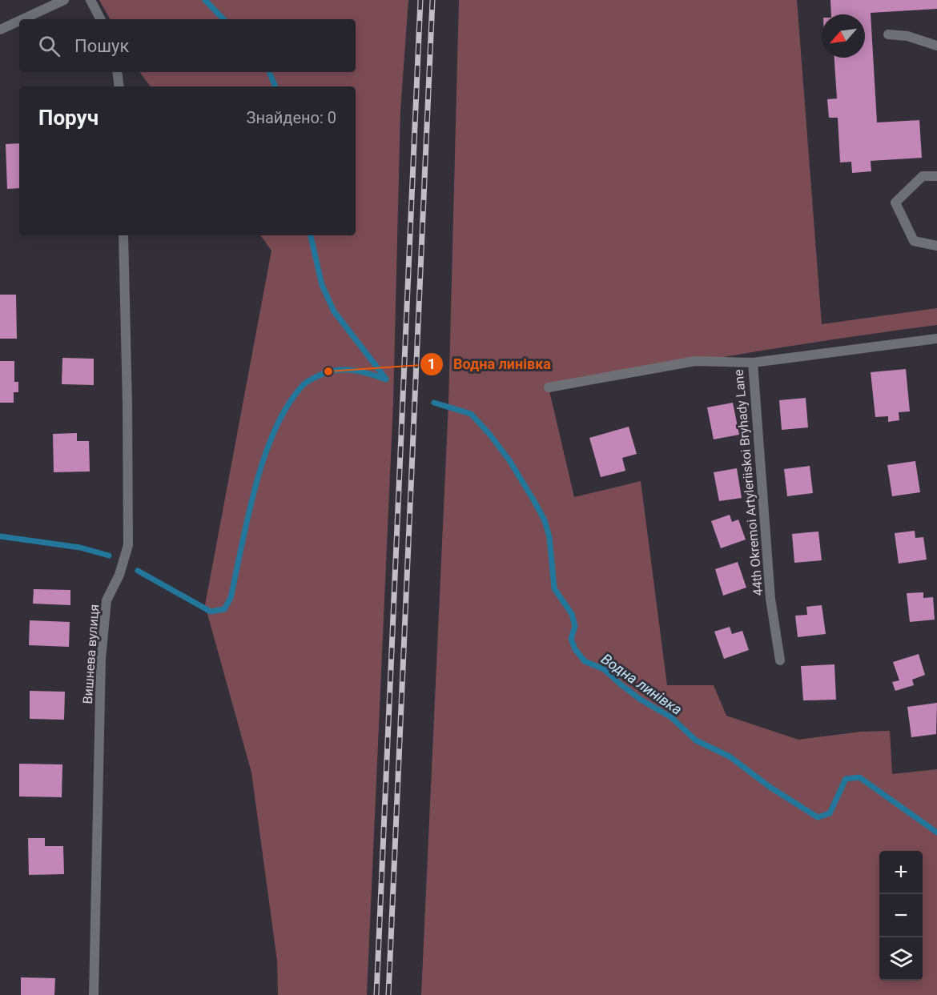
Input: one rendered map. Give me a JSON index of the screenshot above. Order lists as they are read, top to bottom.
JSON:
{
  "streets": {
    "street": ["44th Okremoi Artyleriiskoi Bryhady Lane", "Вишнева вулиця"]
  },
  "water": ["Водна линівка"],
  "places": ["Водна линівка"],
  "north": "bottom left",
  "page": {
    "search": "Пошук",
    "heading": ["Поруч", "Знайдено: 0"],
    "map_buttons": ["+", "−"]
  }
}
